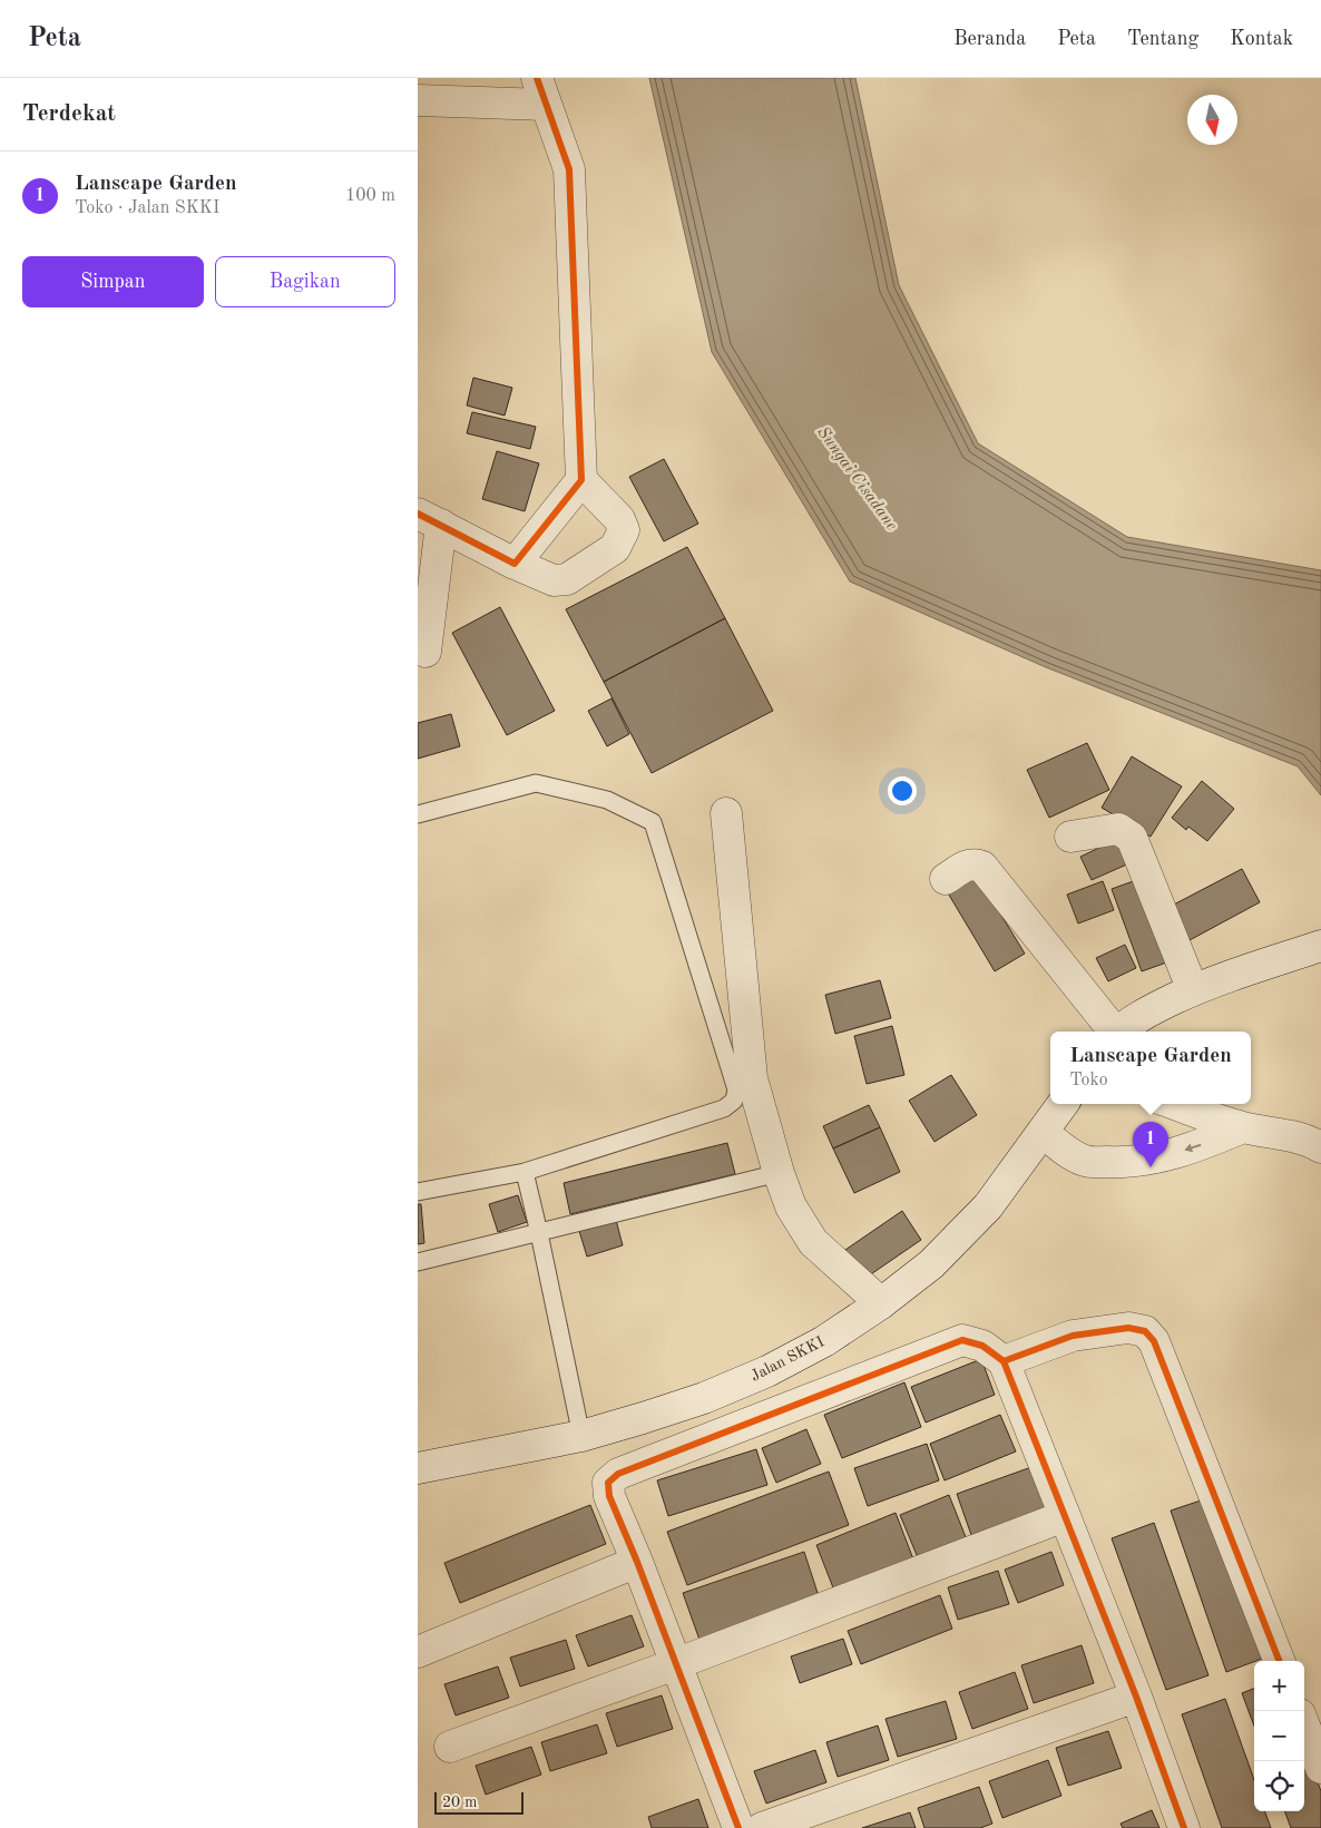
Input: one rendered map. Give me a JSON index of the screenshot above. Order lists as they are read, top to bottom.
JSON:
{
  "streets": {
    "street": ["Jalan SKKI"]
  },
  "water": ["Sungai Cisadane"],
  "scale_bar": "20 m",
  "north": "bottom",
  "page": {
    "header": "Peta",
    "nav": [
      "Beranda",
      "Peta",
      "Tentang",
      "Kontak"
    ],
    "heading": "Terdekat",
    "list": [
      {
        "mark": "1",
        "name": "Lanscape Garden",
        "note": "Toko · Jalan SKKI",
        "value": "100 m"
      }
    ],
    "buttons": ["Simpan", "Bagikan"],
    "popup": ["Lanscape Garden", "Toko"],
    "pins": "1",
    "map_buttons": ["+", "−"],
    "scale": "20 m"
  }
}
